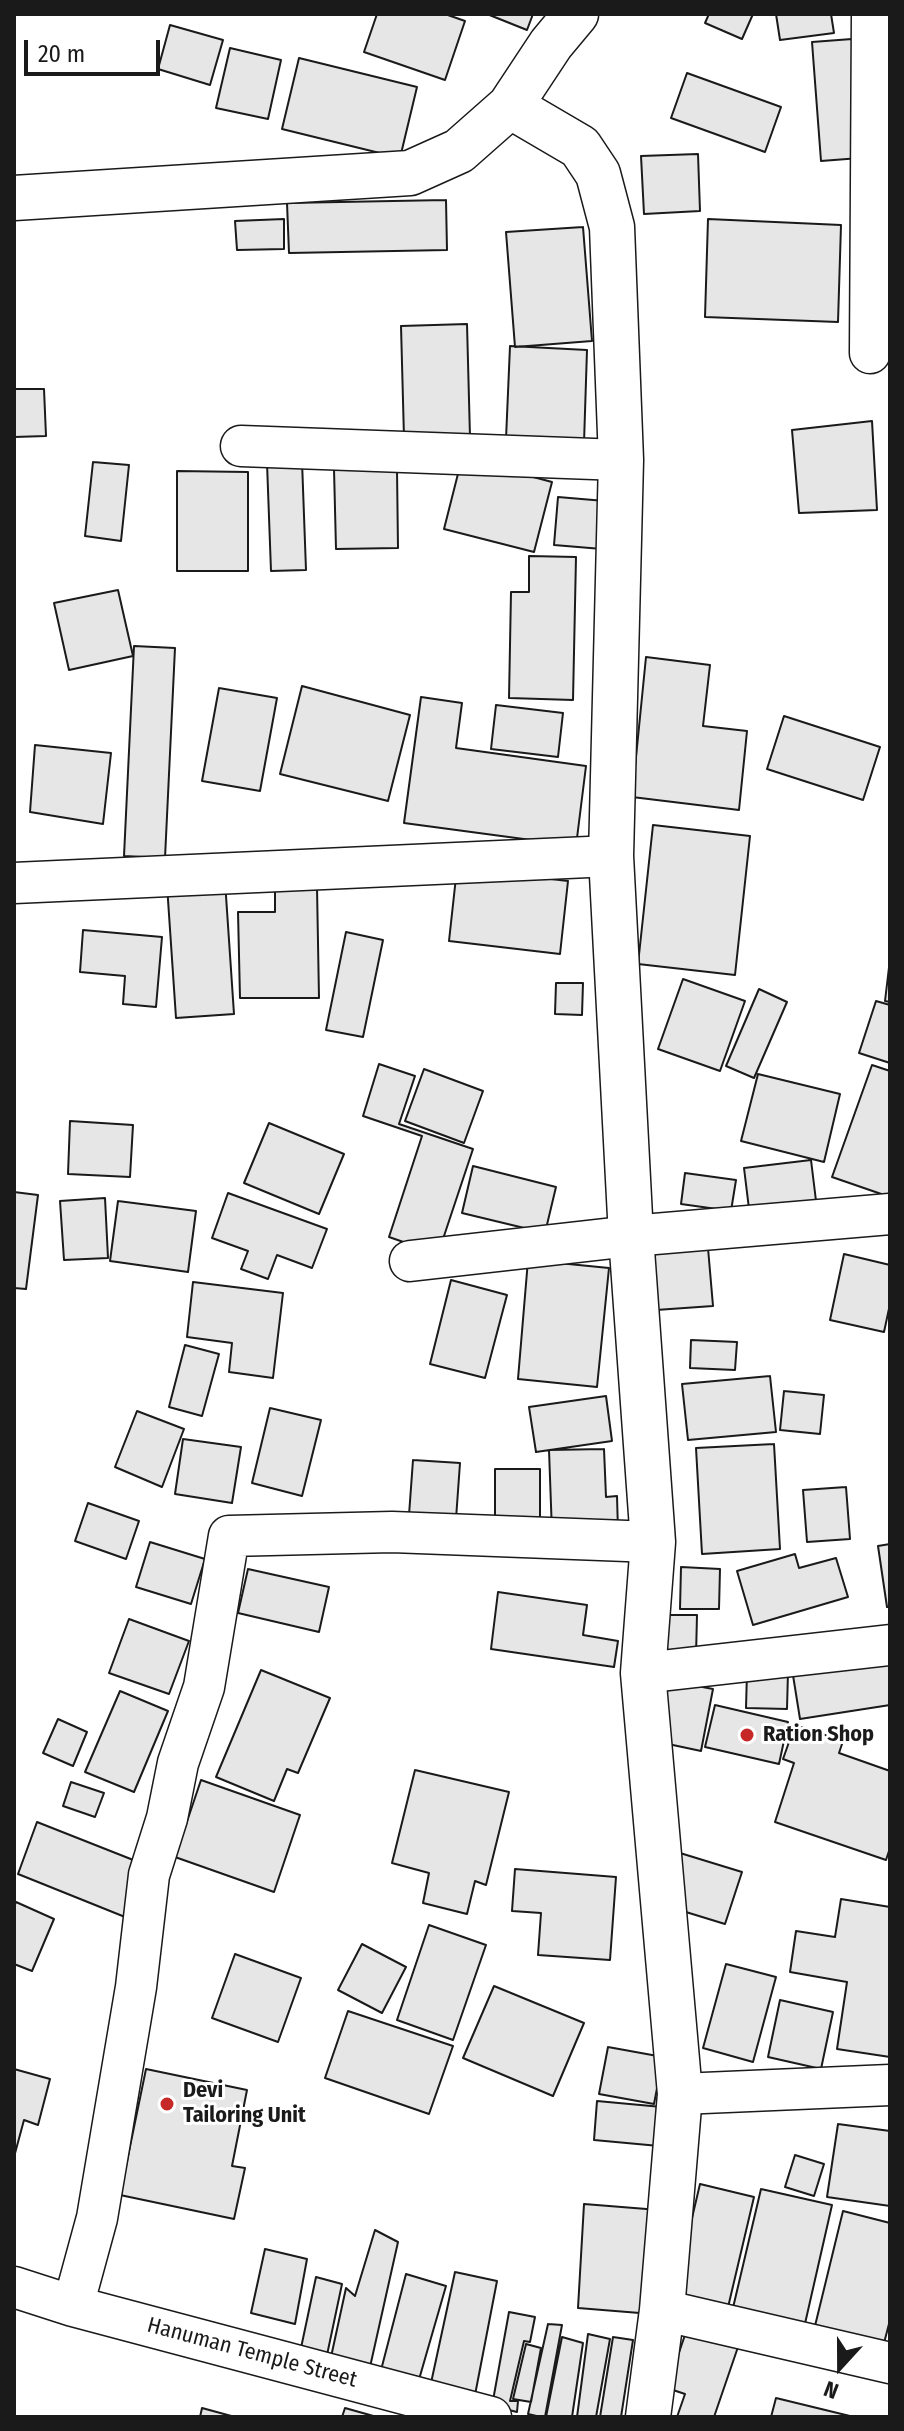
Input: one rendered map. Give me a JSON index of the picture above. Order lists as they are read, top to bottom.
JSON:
{
  "streets": {
    "street": ["Hanuman Temple Street"]
  },
  "places": ["Ration Shop", "Devi Tailoring Unit"],
  "scale_bar": "20 m",
  "north": "bottom"
}
